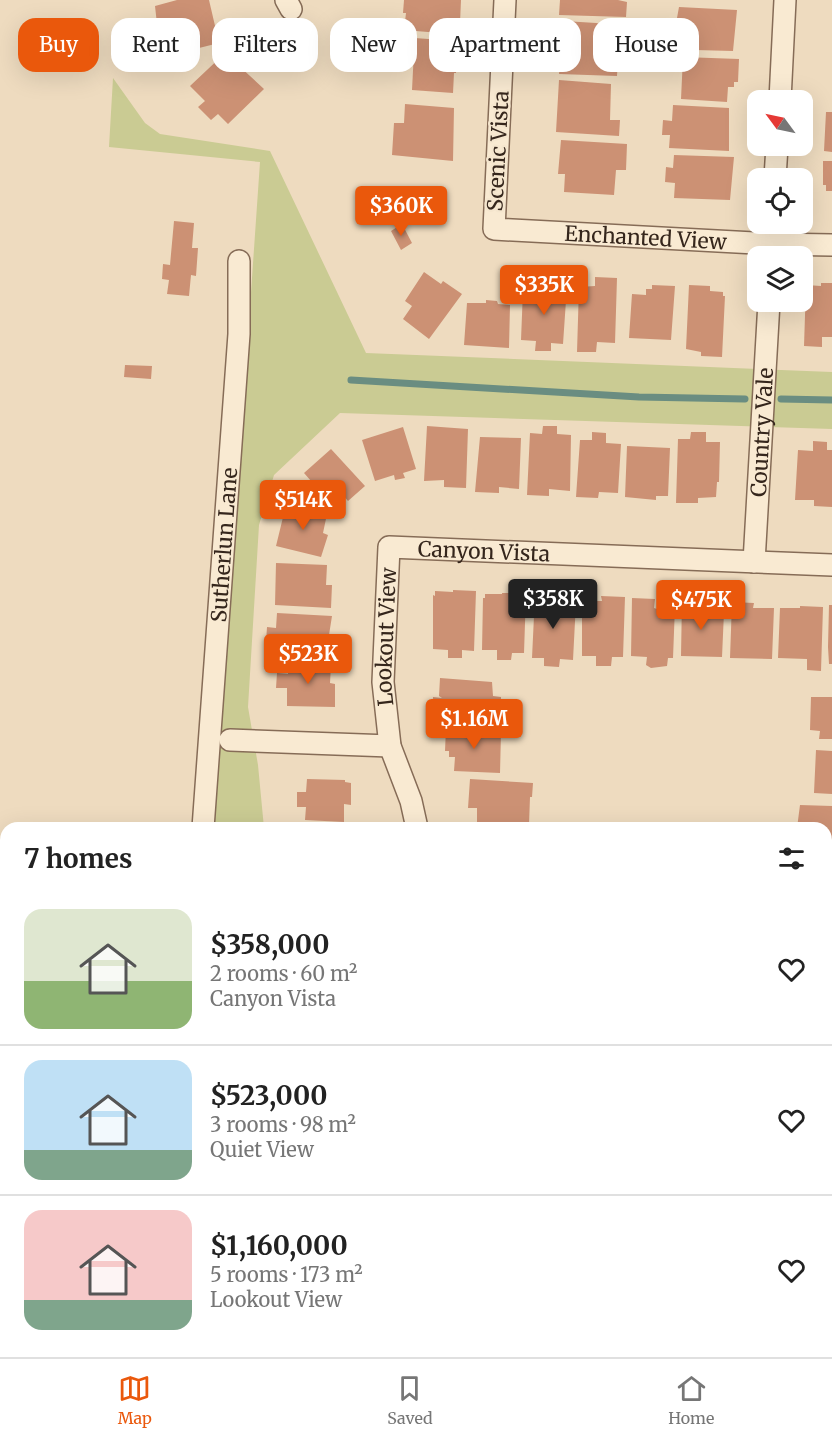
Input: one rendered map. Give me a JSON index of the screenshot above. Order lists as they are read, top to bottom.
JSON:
{
  "streets": {
    "street": [
      "Scenic Vista",
      "Enchanted View",
      "Country Vale",
      "Sutherlun Lane",
      "Canyon Vista",
      "Lookout View"
    ]
  },
  "crossings": [
    ["Scenic Vista", "Enchanted View"],
    ["Country Vale", "Canyon Vista"],
    ["Canyon Vista", "Lookout View"]
  ],
  "north": "top left",
  "page": {
    "chip": [
      "Buy",
      "Rent",
      "Filters",
      "New",
      "Apartment",
      "House"
    ],
    "price": [
      "$360K",
      "$335K",
      "$514K",
      "$358K",
      "$475K",
      "$523K",
      "$1.16M"
    ],
    "heading": "7 homes",
    "list": [
      {
        "name": "$358,000",
        "note": "2 rooms · 60 m² · Canyon Vista"
      },
      {
        "name": "$523,000",
        "note": "3 rooms · 98 m² · Quiet View"
      },
      {
        "name": "$1,160,000",
        "note": "5 rooms · 173 m² · Lookout View"
      }
    ],
    "tabs": ["Map", "Saved", "Home"]
  }
}
